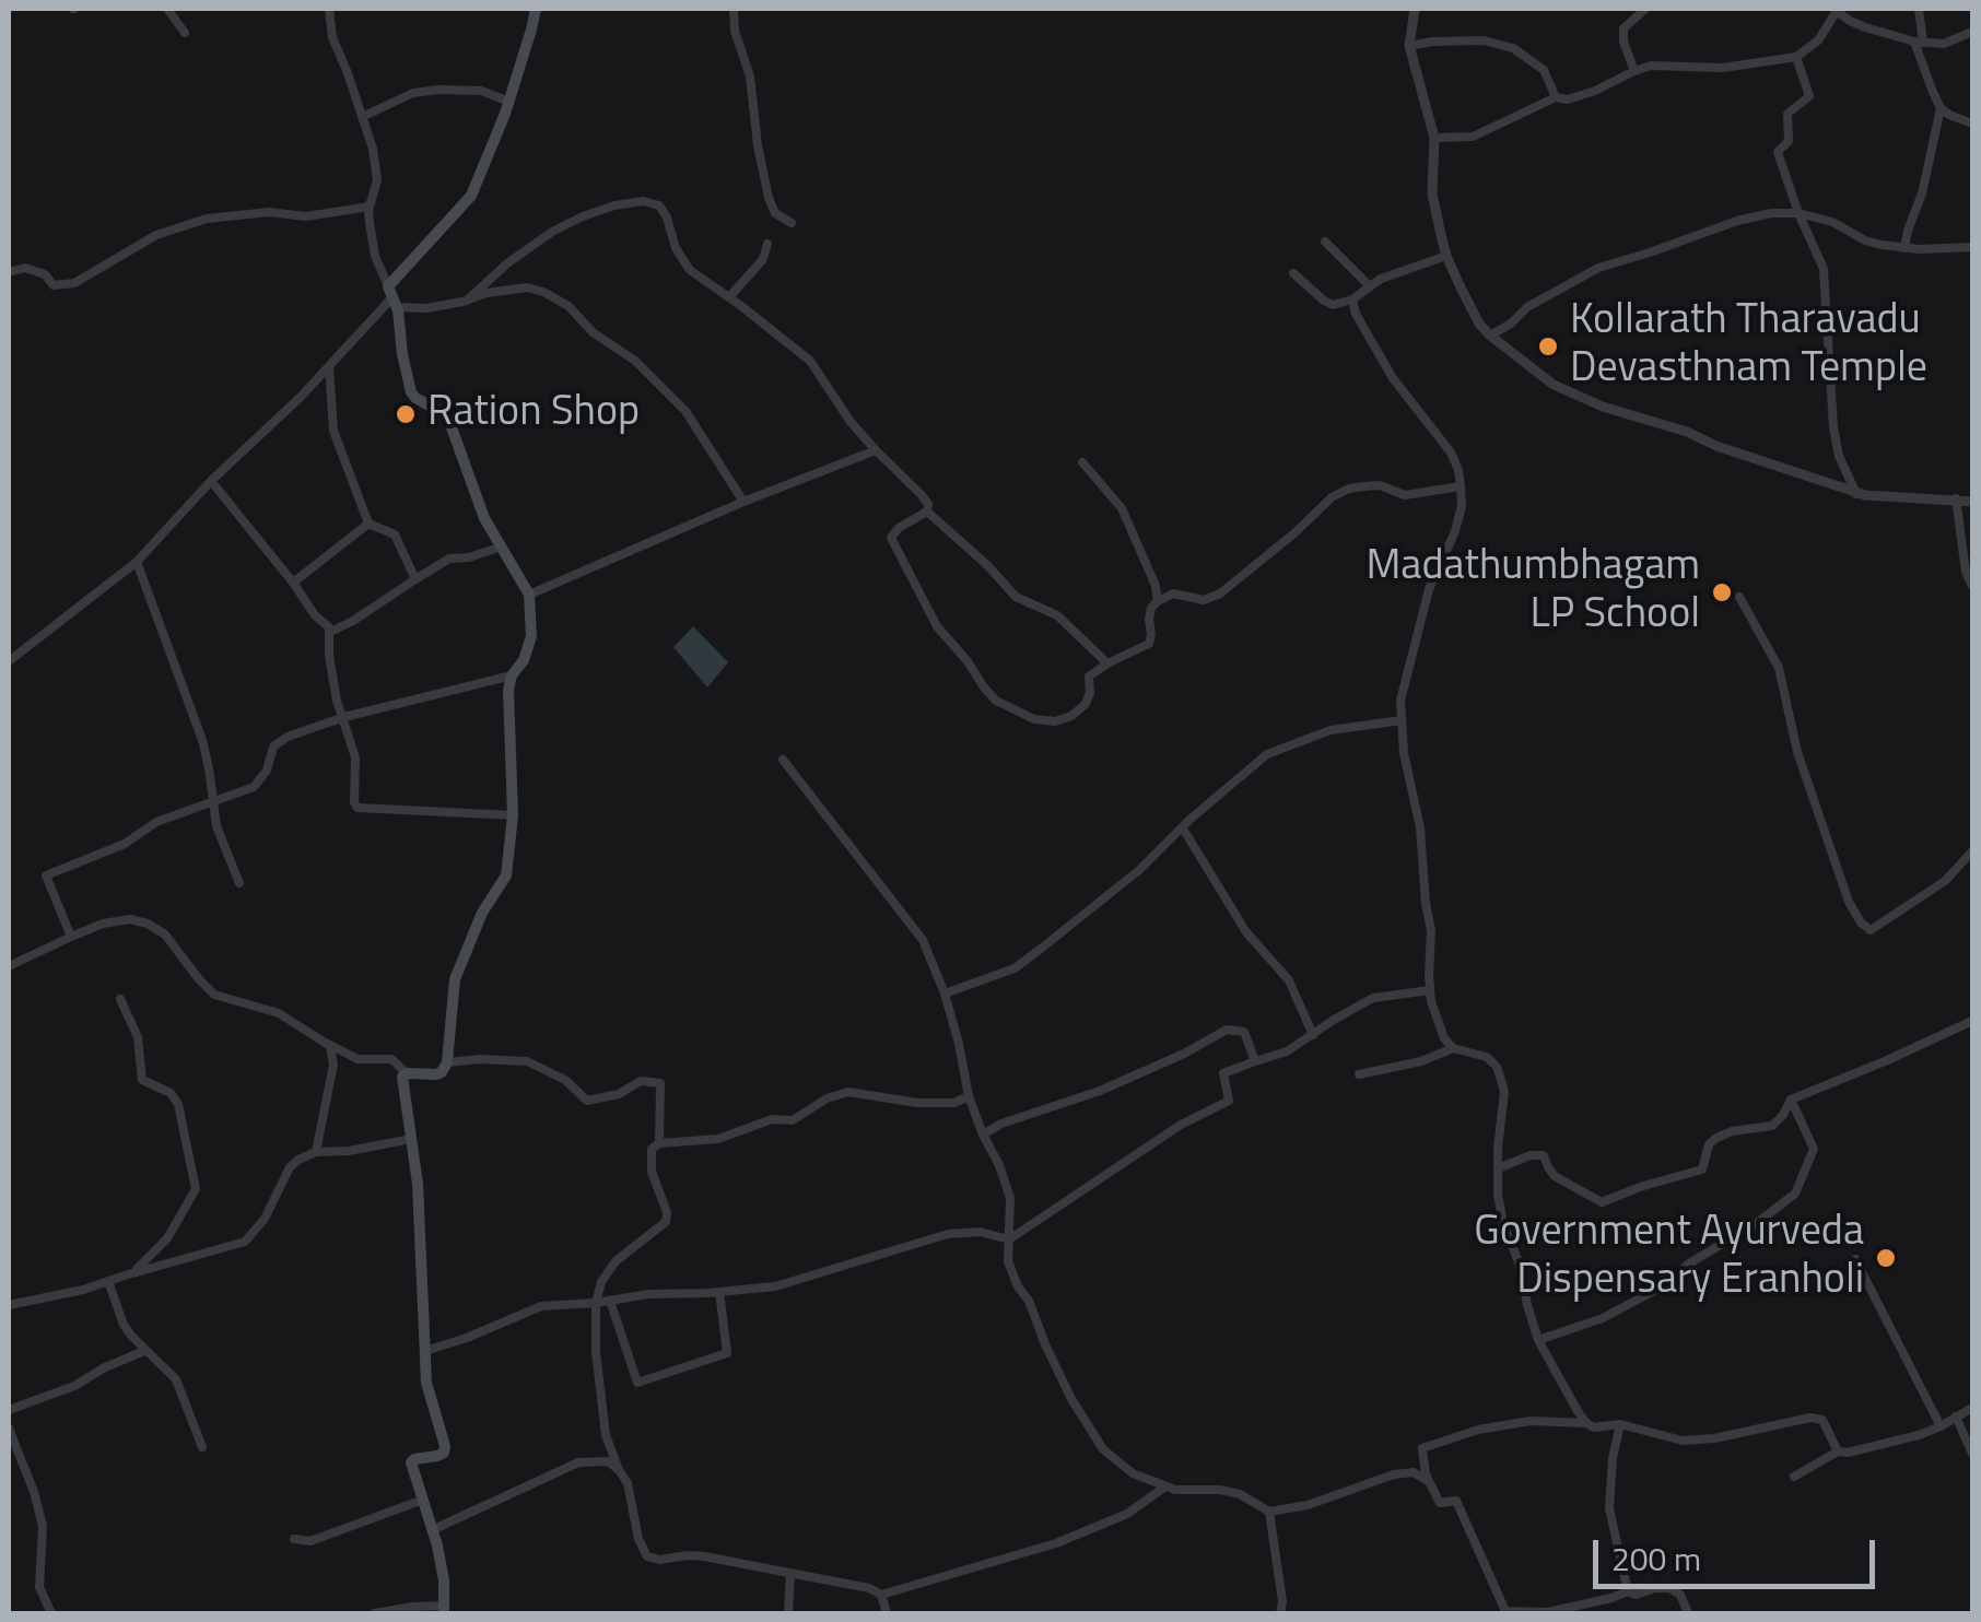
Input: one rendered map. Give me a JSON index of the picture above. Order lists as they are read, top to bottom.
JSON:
{
  "places": [
    "Kollarath Tharavadu Devasthnam Temple",
    "Ration Shop",
    "Madathumbhagam LP School",
    "Government Ayurveda Dispensary Eranholi"
  ],
  "scale_bar": "200 m"
}
